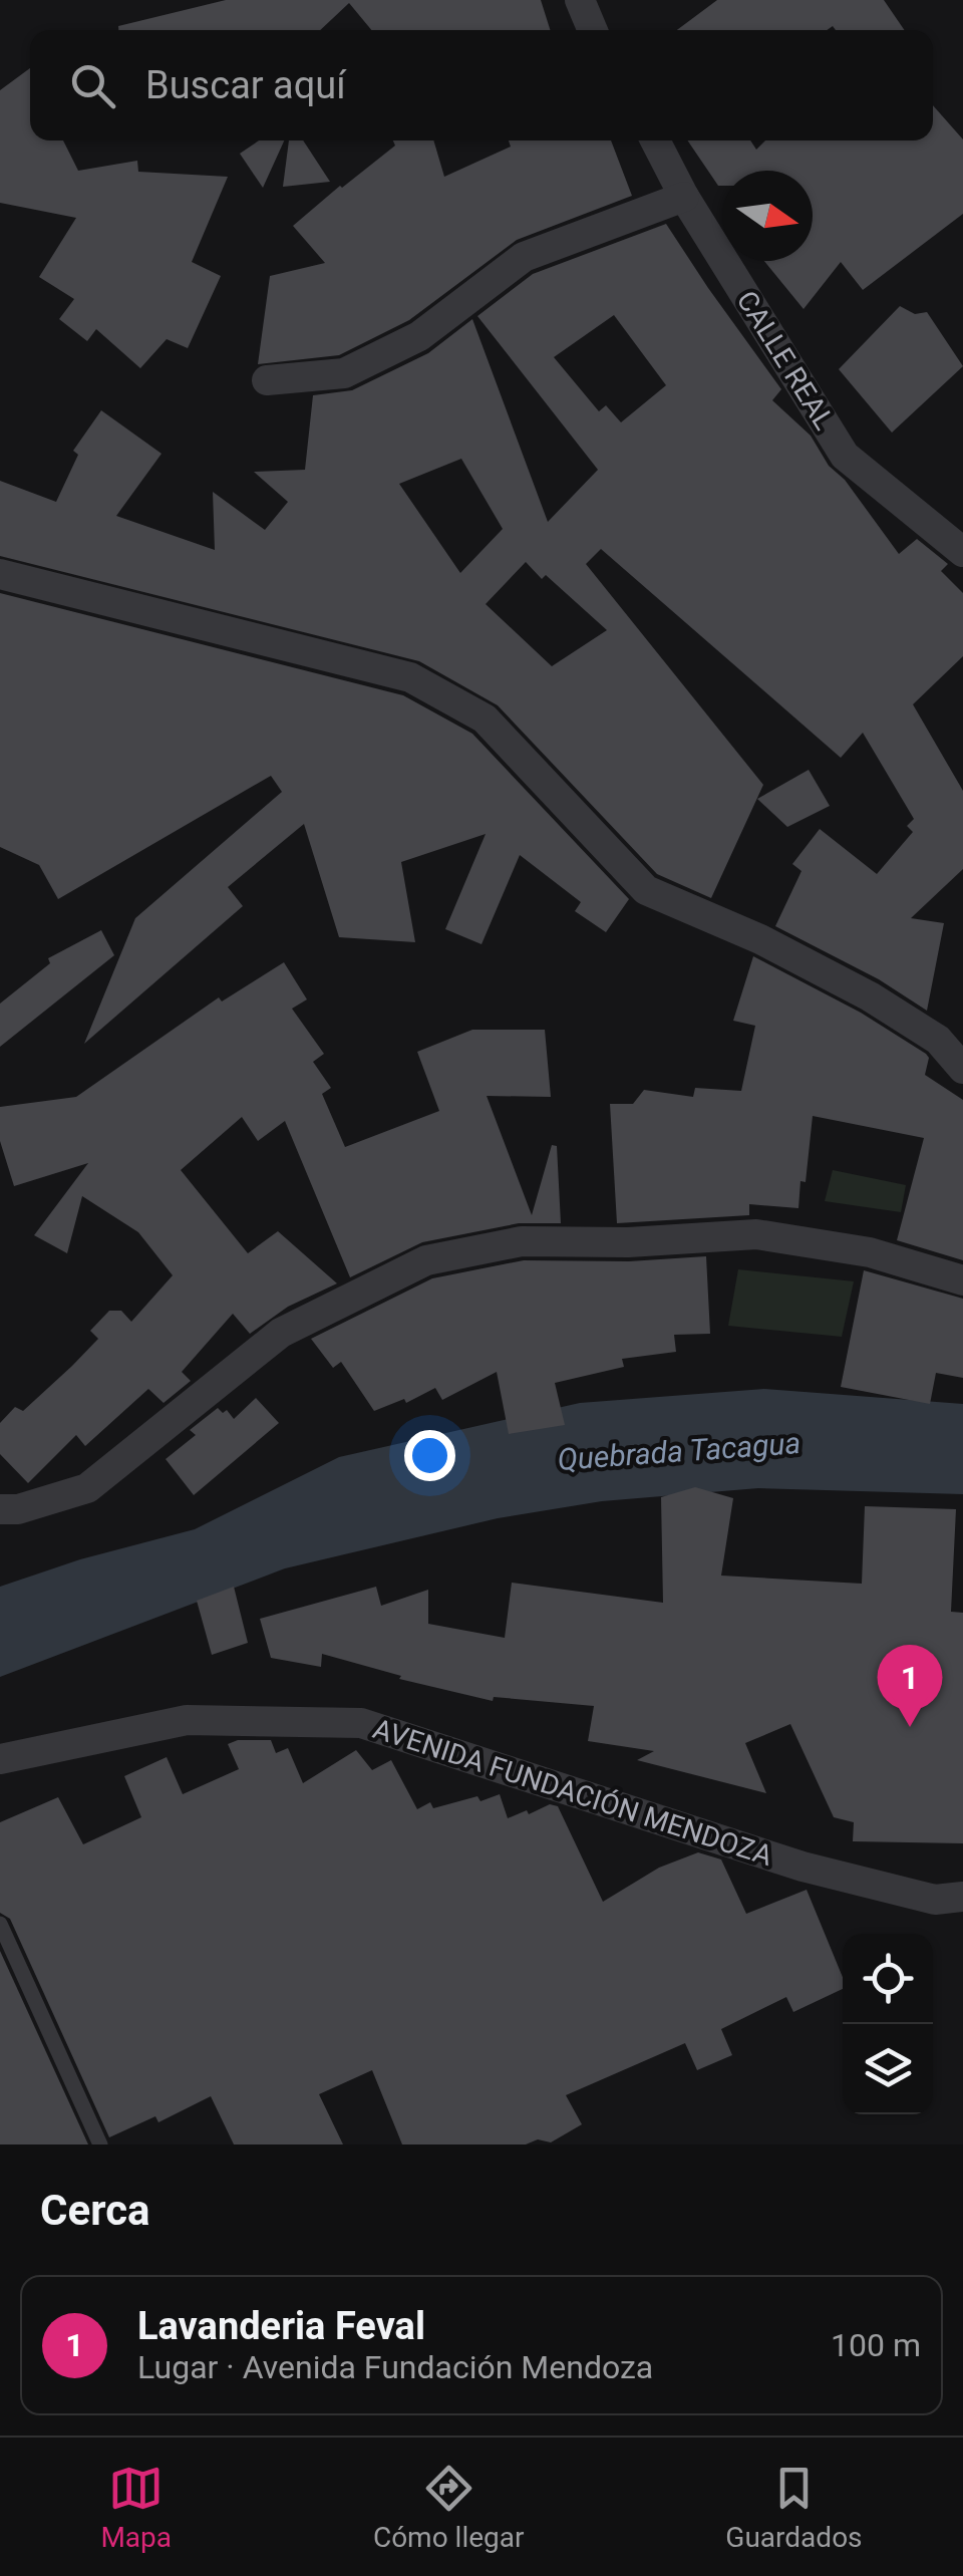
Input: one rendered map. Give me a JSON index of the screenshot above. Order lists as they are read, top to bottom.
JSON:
{
  "streets": {
    "street": ["CALLE REAL", "AVENIDA FUNDACIÓN MENDOZA"]
  },
  "water": ["Quebrada Tacagua"],
  "north": "right",
  "page": {
    "search": "Buscar aquí",
    "pins": "1",
    "heading": "Cerca",
    "list": [
      {
        "mark": "1",
        "name": "Lavanderia Feval",
        "note": "Lugar · Avenida Fundación Mendoza",
        "value": "100 m"
      }
    ],
    "nav": ["Mapa", "Cómo llegar", "Guardados"]
  }
}
